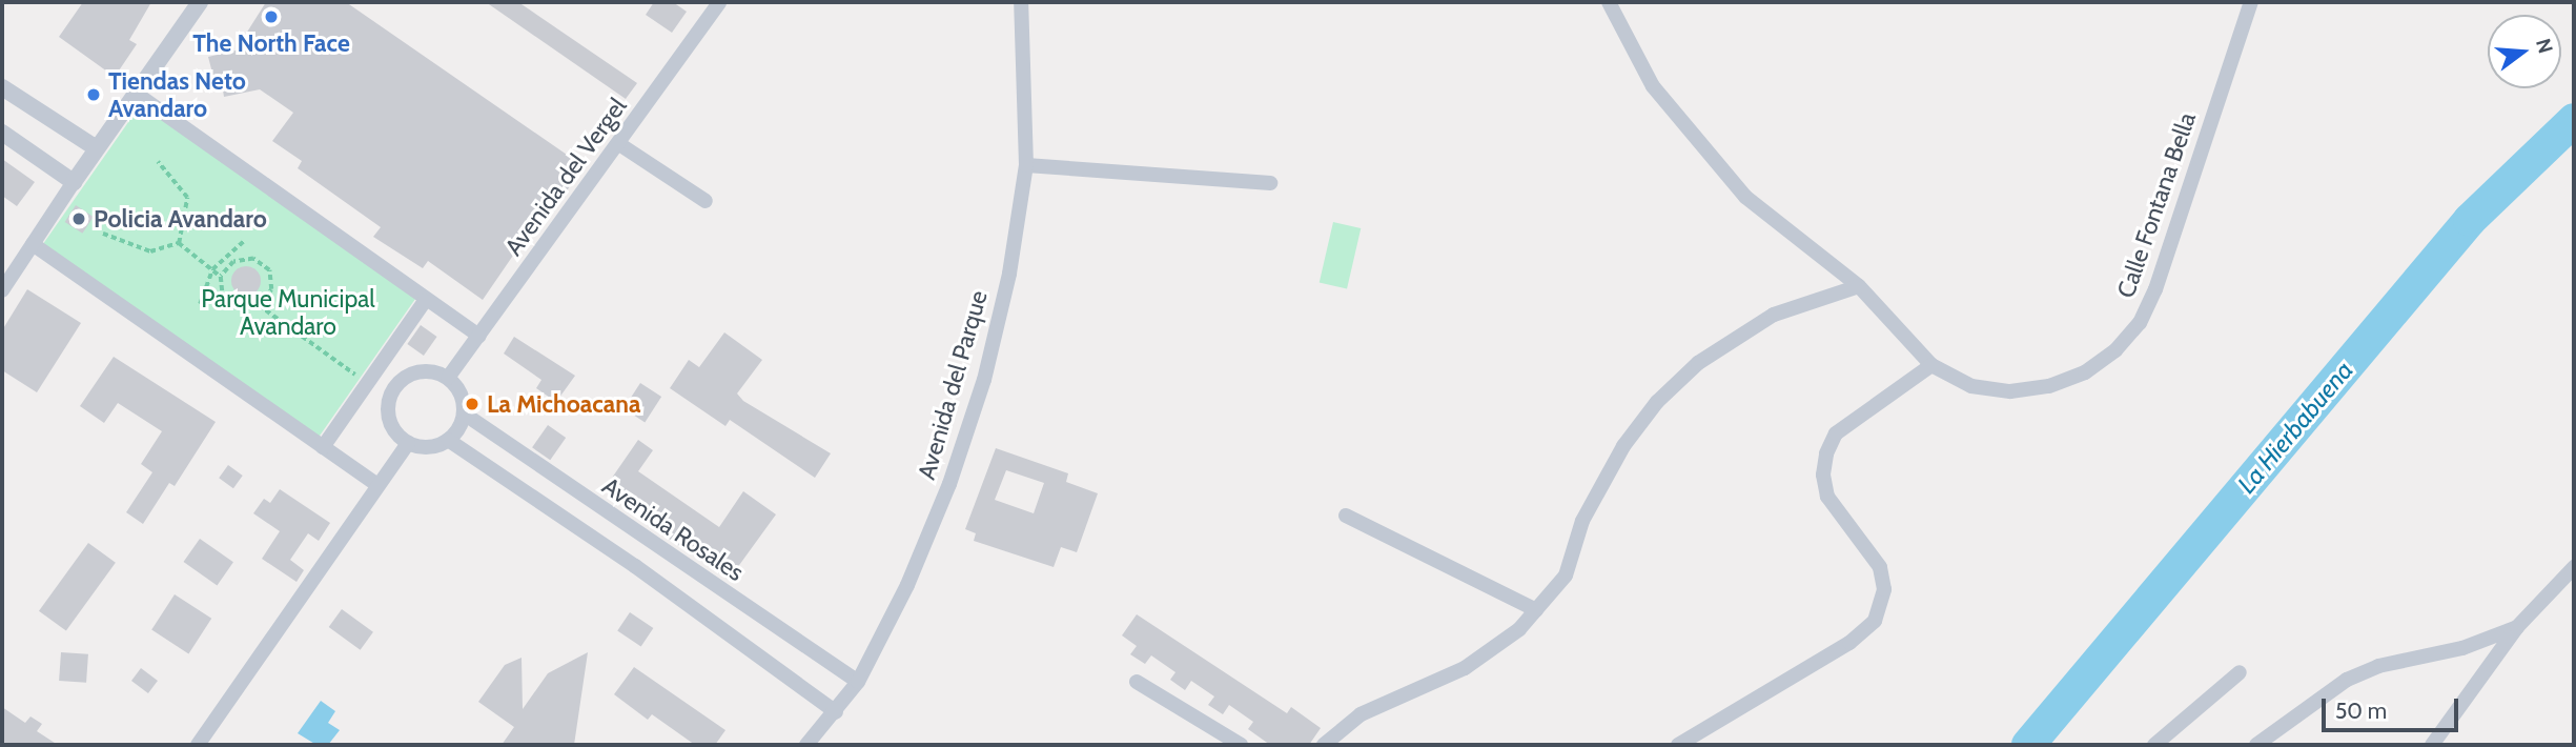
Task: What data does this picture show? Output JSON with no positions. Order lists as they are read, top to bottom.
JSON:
{
  "streets": {
    "street": [
      "Avenida del Vergel",
      "Calle Fontana Bella",
      "Avenida del Parque",
      "Avenida Rosales"
    ]
  },
  "crossings": [
    ["Avenida del Vergel", "Avenida Rosales"],
    ["Avenida del Parque", "Avenida Rosales"]
  ],
  "water": ["La Hierbabuena"],
  "parks": ["Parque Municipal Avandaro"],
  "places": [
    "The North Face",
    "Tiendas Neto Avandaro",
    "Policia Avandaro",
    "La Michoacana"
  ],
  "scale_bar": "50 m",
  "north": "right"
}
